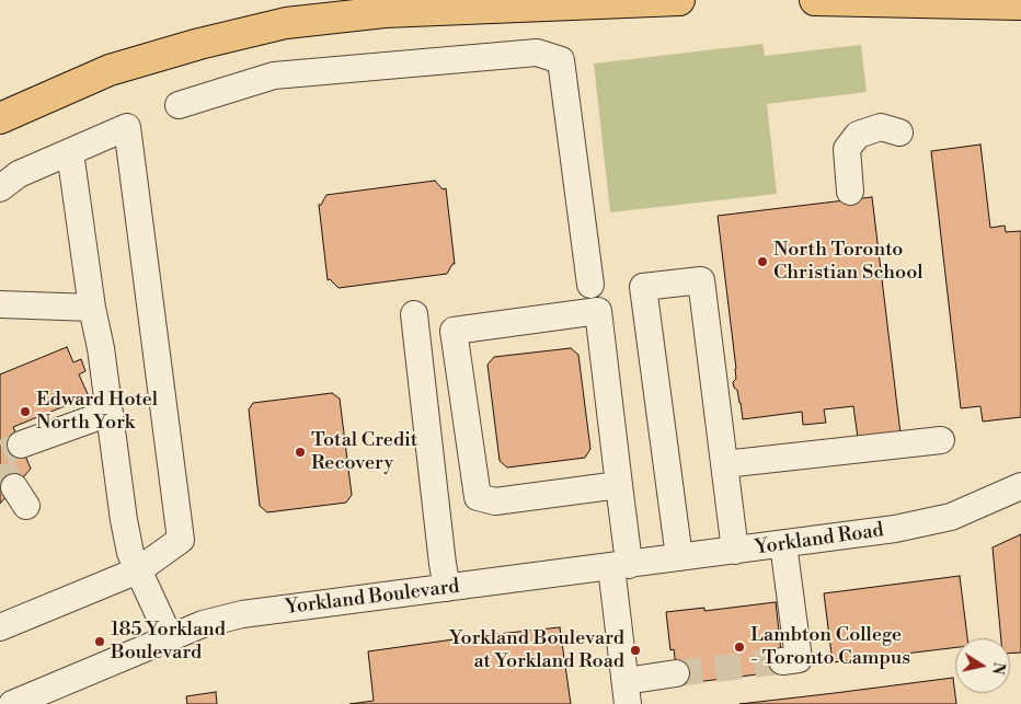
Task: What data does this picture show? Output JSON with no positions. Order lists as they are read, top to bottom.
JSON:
{
  "streets": {
    "street": ["Yorkland Road", "Yorkland Boulevard"]
  },
  "crossings": [
    ["Yorkland Road", "Yorkland Boulevard"]
  ],
  "places": [
    "North Toronto Christian School",
    "Edward Hotel North York",
    "Total Credit Recovery",
    "185 Yorkland Boulevard",
    "Lambton College - Toronto Campus",
    "Yorkland Boulevard at Yorkland Road"
  ],
  "north": "right"
}
